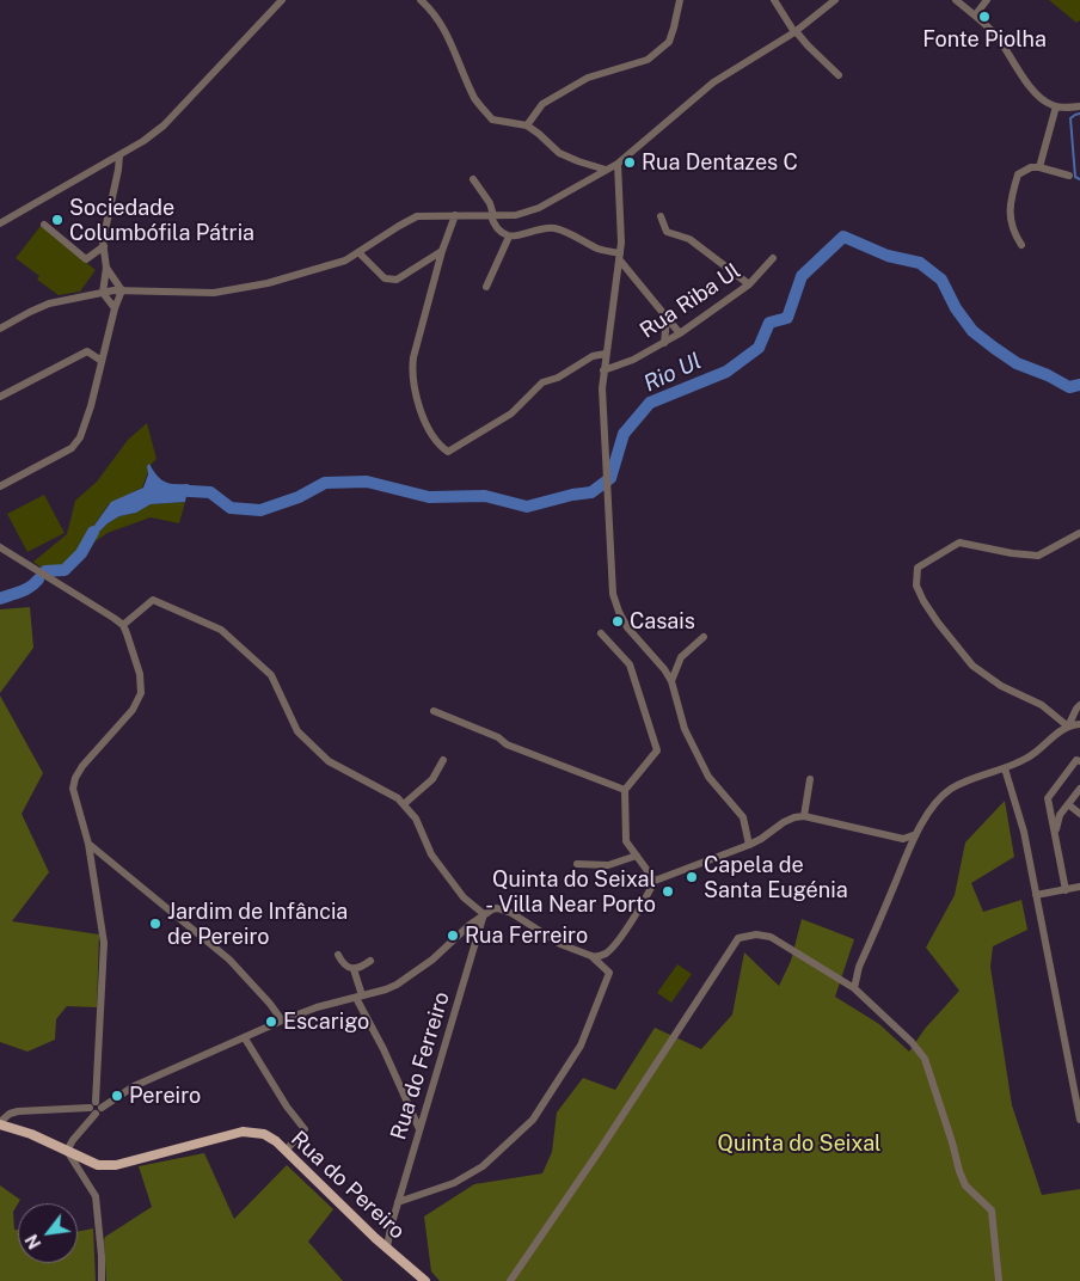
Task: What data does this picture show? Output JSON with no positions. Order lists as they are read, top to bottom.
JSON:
{
  "streets": {
    "main road": ["Rua do Pereiro"],
    "street": ["Rua Riba Ul", "Rua do Ferreiro"]
  },
  "crossings": [
    ["Rua do Ferreiro", "Rua do Pereiro"]
  ],
  "water": ["Rio Ul"],
  "parks": ["Quinta do Seixal"],
  "places": [
    "Fonte Piolha",
    "Rua Dentazes C",
    "Sociedade Columbófila Pátria",
    "Casais",
    "Capela de Santa Eugénia",
    "Quinta do Seixal - Villa Near Porto",
    "Jardim de Infância de Pereiro",
    "Rua Ferreiro",
    "Escarigo",
    "Pereiro"
  ],
  "north": "bottom left"
}
